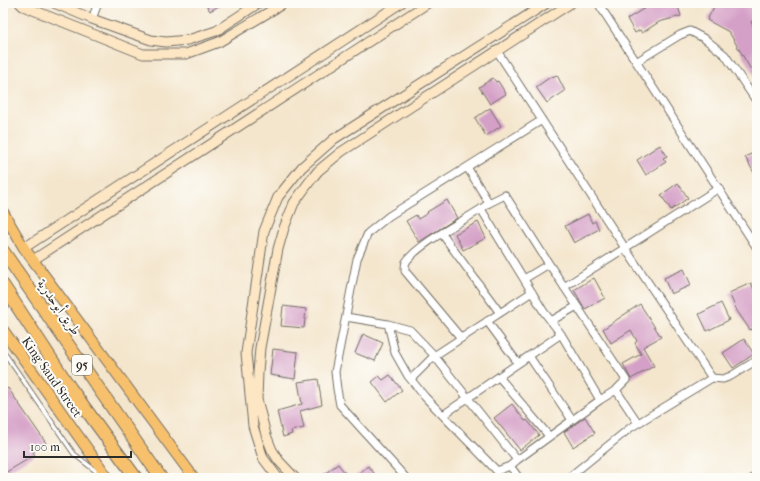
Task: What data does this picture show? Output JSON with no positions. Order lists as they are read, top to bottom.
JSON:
{
  "streets": {
    "highway": ["طريق أبوحدرية", "95"],
    "main road": ["King Saud Street"]
  },
  "scale_bar": "100 m"
}
